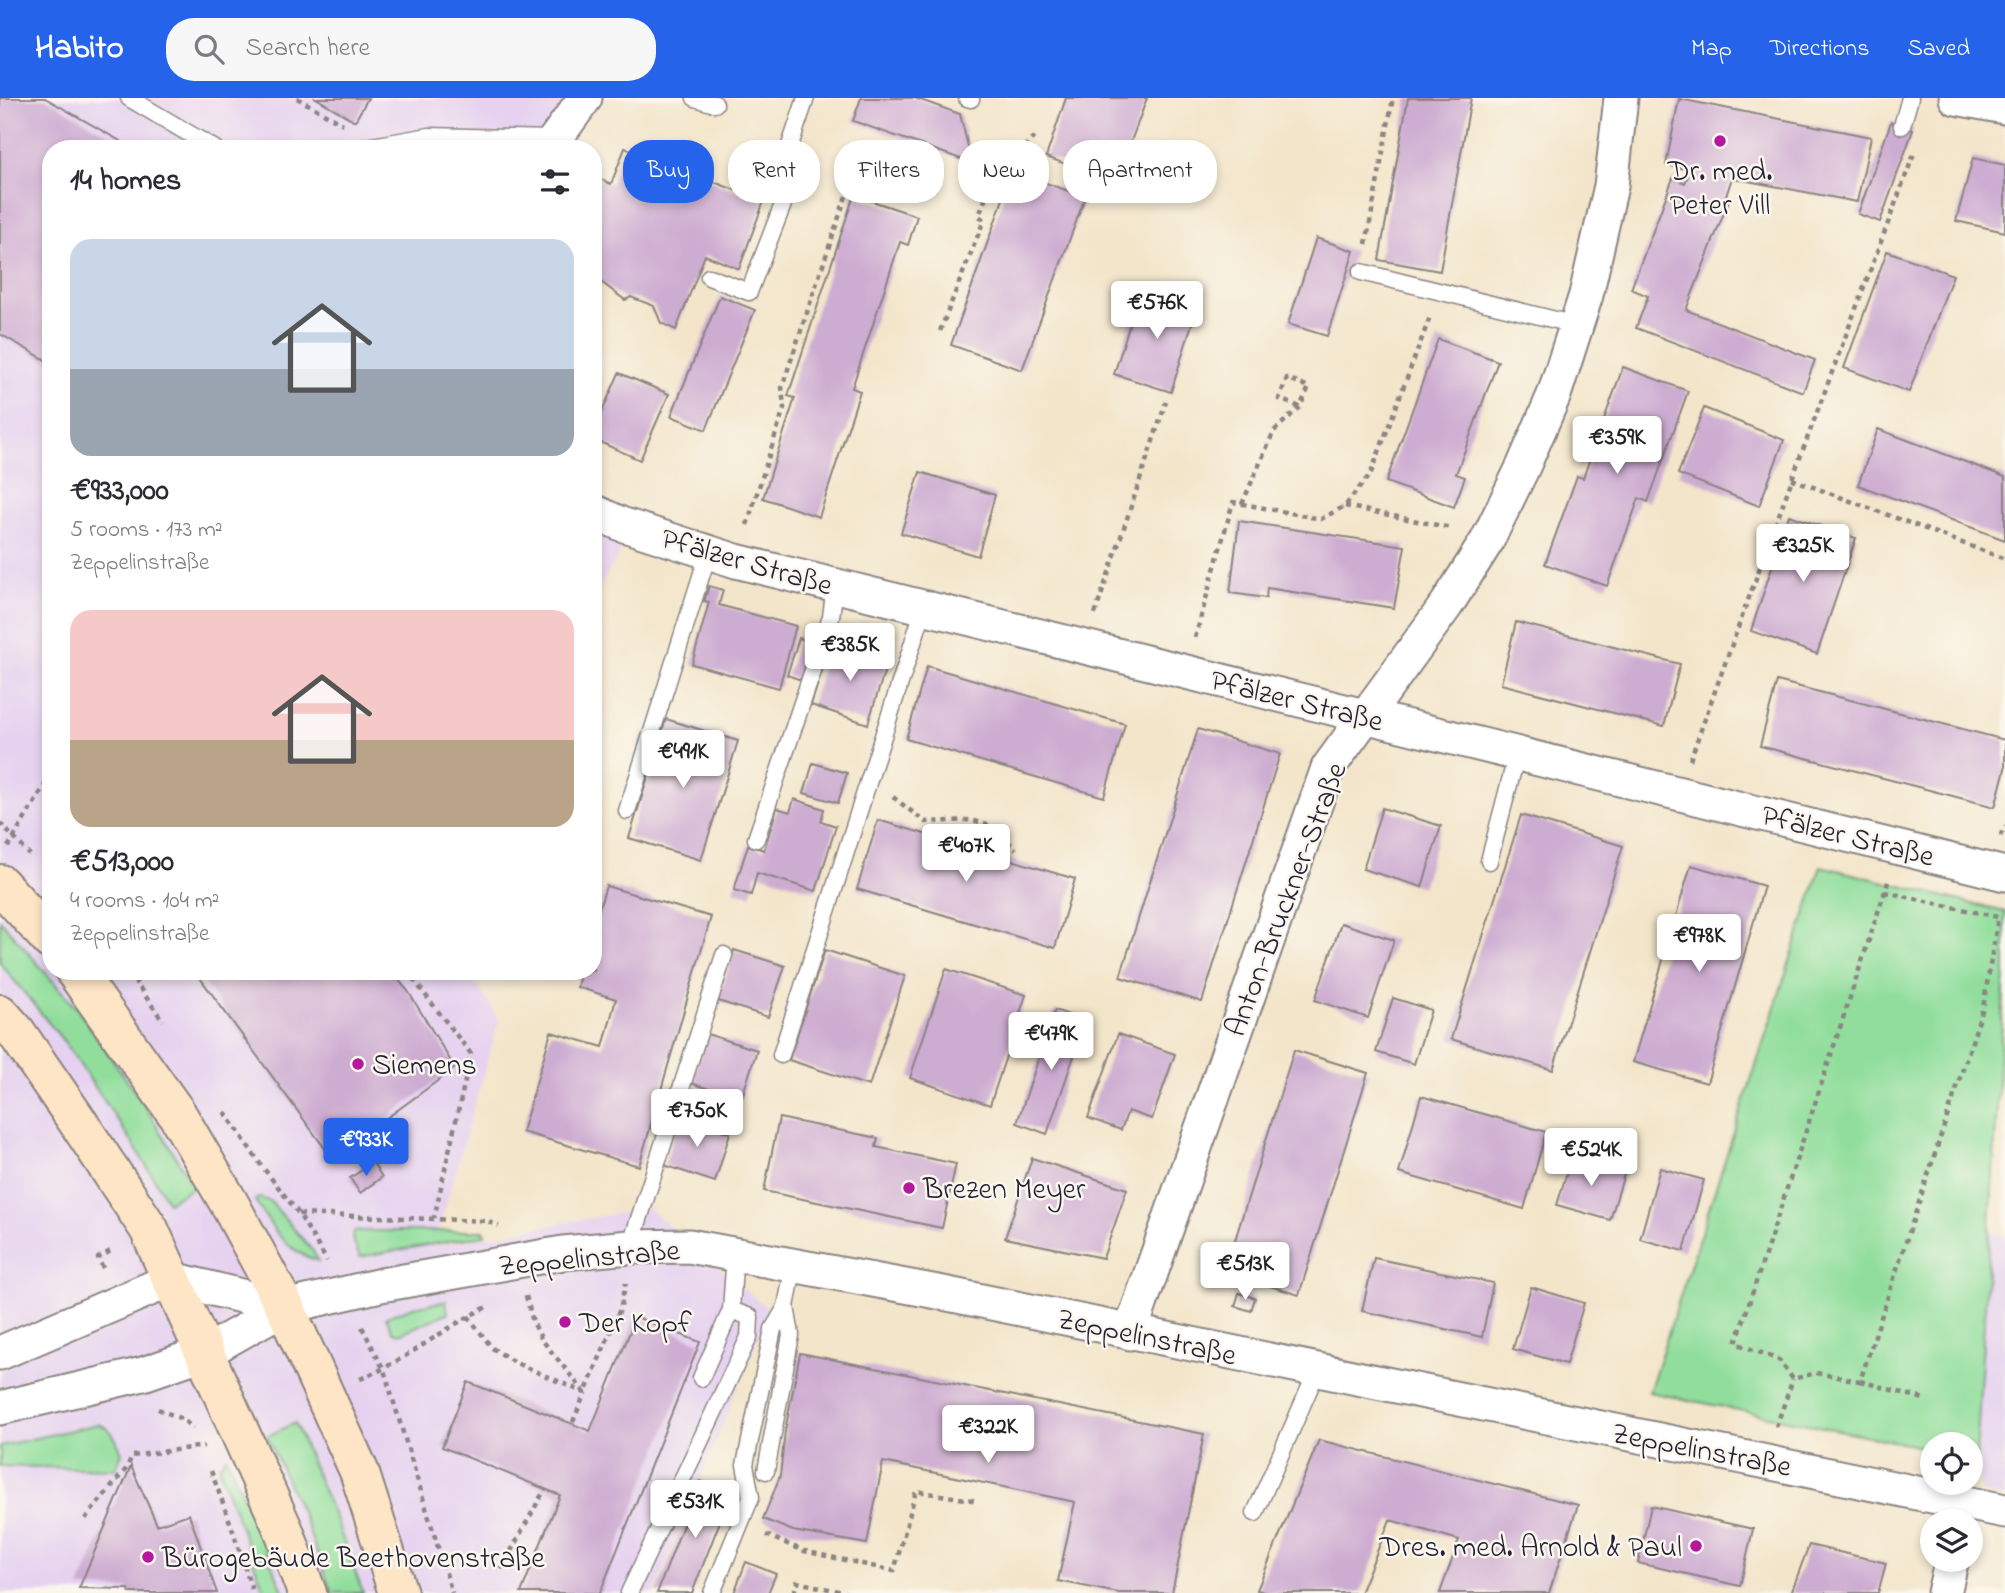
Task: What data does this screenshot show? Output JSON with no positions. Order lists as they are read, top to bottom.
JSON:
{
  "streets": {
    "street": ["Pfälzer Straße", "Anton-Bruckner-Straße", "Zeppelinstraße"]
  },
  "crossings": [
    ["Pfälzer Straße", "Anton-Bruckner-Straße"],
    ["Anton-Bruckner-Straße", "Zeppelinstraße"]
  ],
  "places": [
    "Dr. med. Peter Vill",
    "Siemens",
    "Brezen Meyer",
    "Der Kopf",
    "Dres. med. Arnold & Paul",
    "Bürogebäude Beethovenstraße"
  ],
  "page": {
    "header": "Habito",
    "search": "Search here",
    "nav": ["Map", "Directions", "Saved"],
    "chip": [
      "Buy",
      "Rent",
      "Filters",
      "New",
      "Apartment"
    ],
    "heading": "14 homes",
    "list": [
      {
        "name": "€933,000",
        "note": "5 rooms · 173 m² · Zeppelinstraße"
      },
      {
        "name": "€513,000",
        "note": "4 rooms · 104 m² · Zeppelinstraße"
      }
    ],
    "price": [
      "€576K",
      "€359K",
      "€325K",
      "€385K",
      "€491K",
      "€407K",
      "€978K",
      "€479K",
      "€750K",
      "€933K",
      "€524K",
      "€513K",
      "€322K",
      "€531K"
    ]
  }
}
